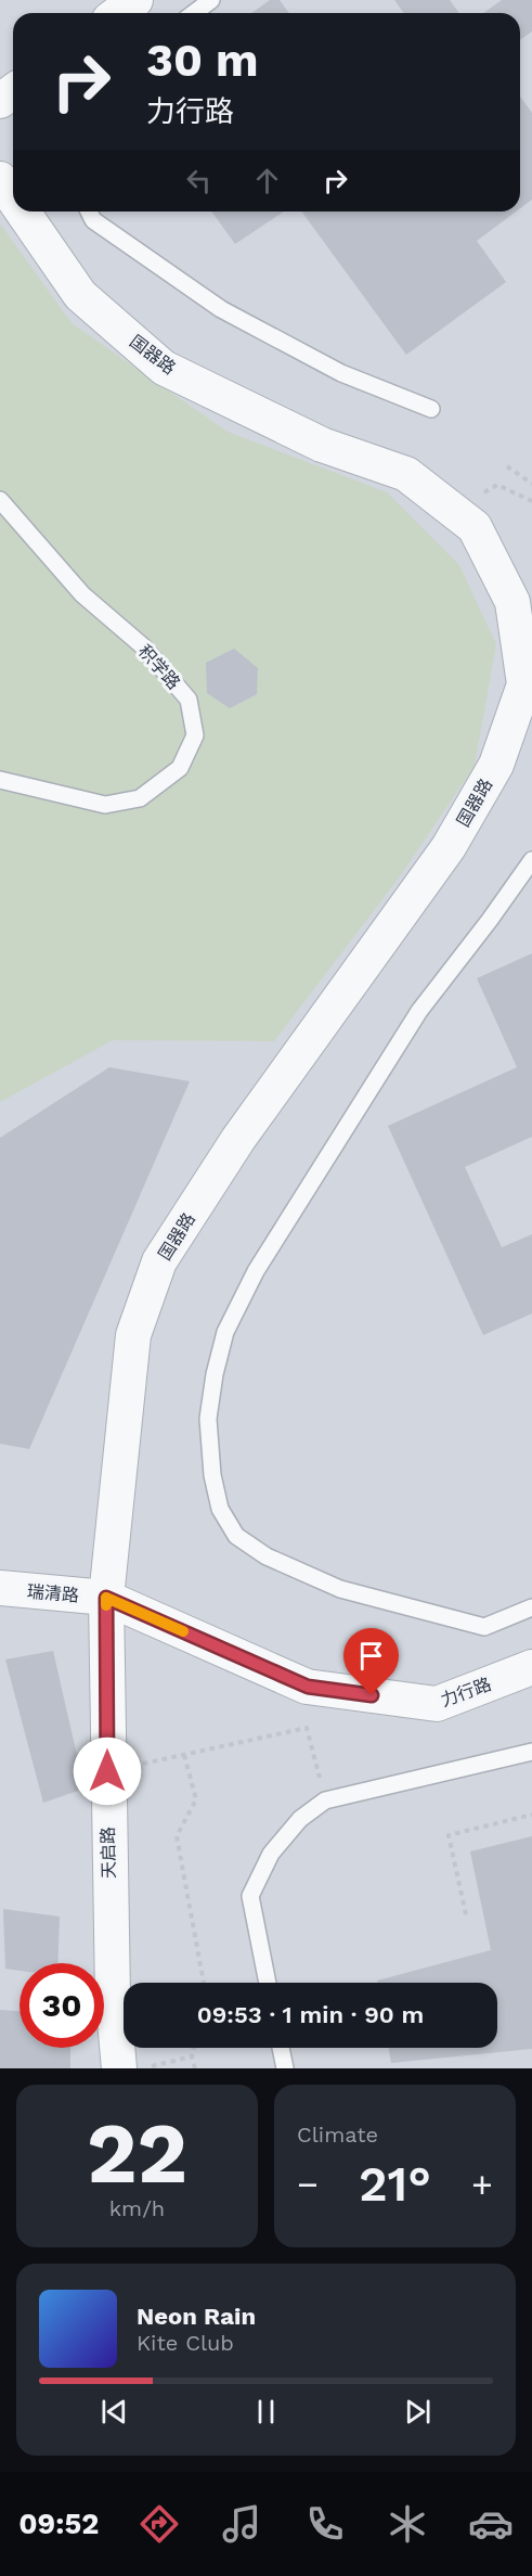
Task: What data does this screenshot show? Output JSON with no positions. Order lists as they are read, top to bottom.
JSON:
{
  "streets": {
    "street": [
      "国器路",
      "瑞清路",
      "力行路",
      "天启路"
    ],
    "lane": ["积学路"]
  },
  "crossings": [
    ["国器路", "瑞清路"],
    ["国器路", "力行路"],
    ["国器路", "天启路"],
    ["瑞清路", "力行路"],
    ["瑞清路", "天启路"],
    ["力行路", "天启路"]
  ],
  "page": {
    "turn": ["30 m", "力行路"],
    "limit": "30",
    "trip": "09:53 · 1 min · 90 m",
    "tile": [
      ["22", "km/h"],
      "Climate"
    ],
    "heat": ["−", "21°", "+"],
    "song": ["Neon Rain", "Kite Club"],
    "tabs": "09:52"
  }
}
